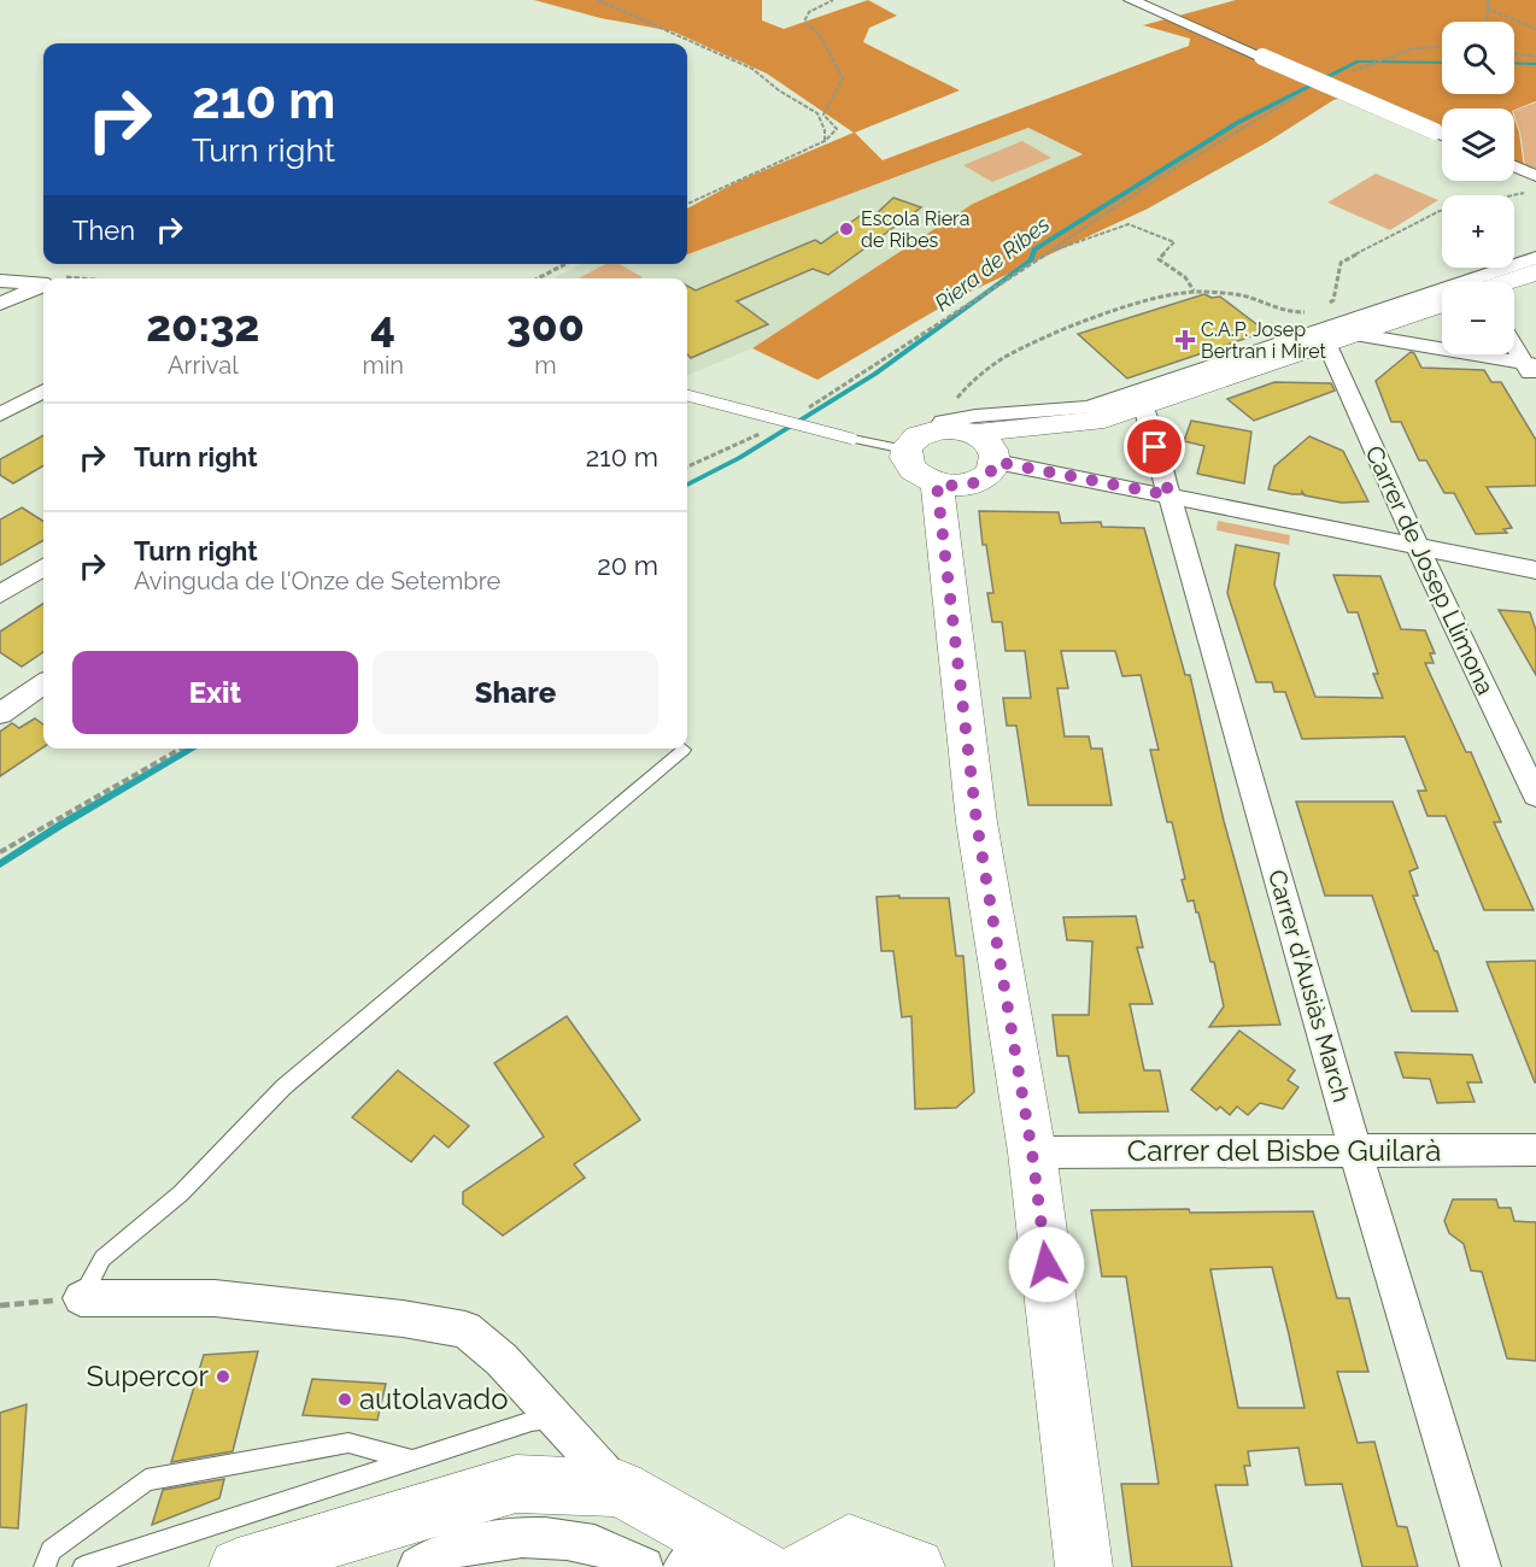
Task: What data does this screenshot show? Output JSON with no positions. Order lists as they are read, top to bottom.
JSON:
{
  "streets": {
    "street": ["Carrer de Josep Llimona", "Carrer d'Ausiàs March", "Carrer del Bisbe Guilarà"]
  },
  "crossings": [
    ["Carrer d'Ausiàs March", "Carrer del Bisbe Guilarà"]
  ],
  "water": ["Riera de Ribes"],
  "places": {
    "other": ["Escola Riera de Ribes", "Supercor", "autolavado"],
    "health": ["C.A.P. Josep Bertran i Miret"]
  },
  "page": {
    "map_buttons": ["+", "−"],
    "turn": ["210 m", "Turn right"],
    "then": "Then",
    "eta": [
      "20:32",
      "Arrival",
      "4",
      "min",
      "300",
      "m"
    ],
    "list": [
      {
        "name": "Turn right",
        "value": "210 m"
      },
      {
        "name": "Turn right",
        "note": "Avinguda de l'Onze de Setembre",
        "value": "20 m"
      }
    ],
    "buttons": ["Exit", "Share"]
  }
}
